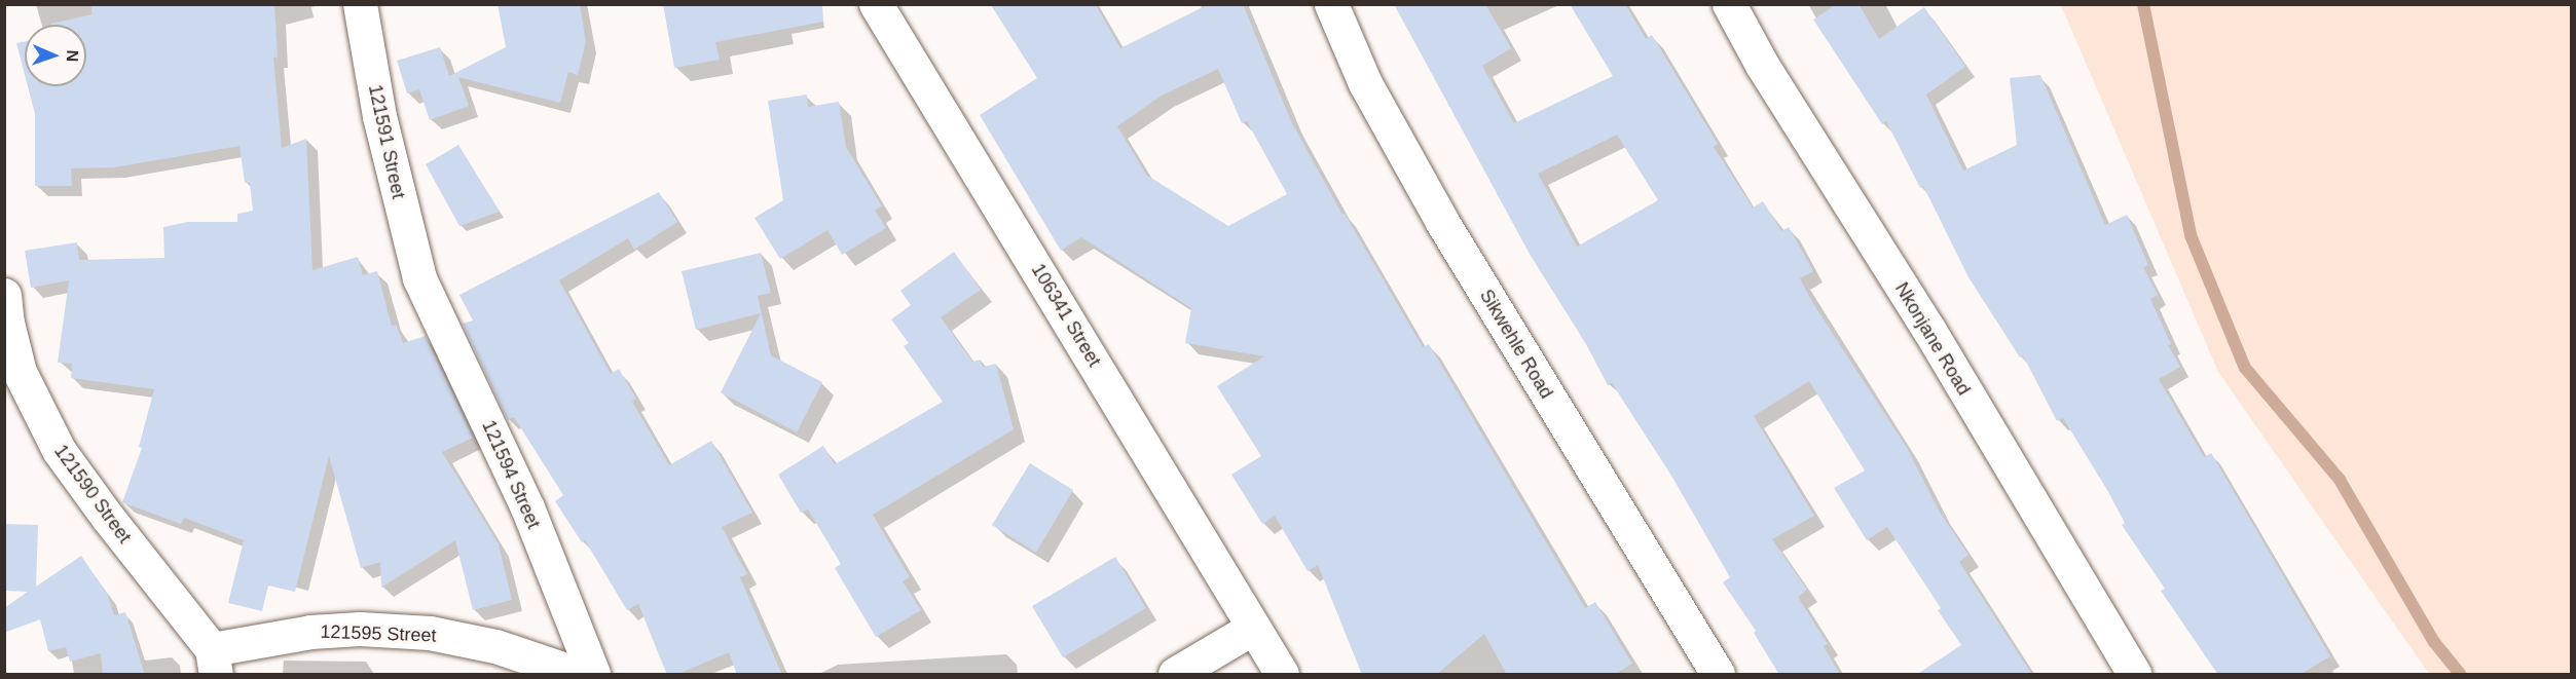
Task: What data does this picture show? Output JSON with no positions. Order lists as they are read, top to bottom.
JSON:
{
  "streets": {
    "street": [
      "121591 Street",
      "106341 Street",
      "Nkonjane Road",
      "Sikwehle Road",
      "121594 Street",
      "121590 Street",
      "121595 Street"
    ]
  },
  "crossings": [
    ["121591 Street", "121594 Street"],
    ["121590 Street", "121595 Street"]
  ],
  "north": "right"
}
